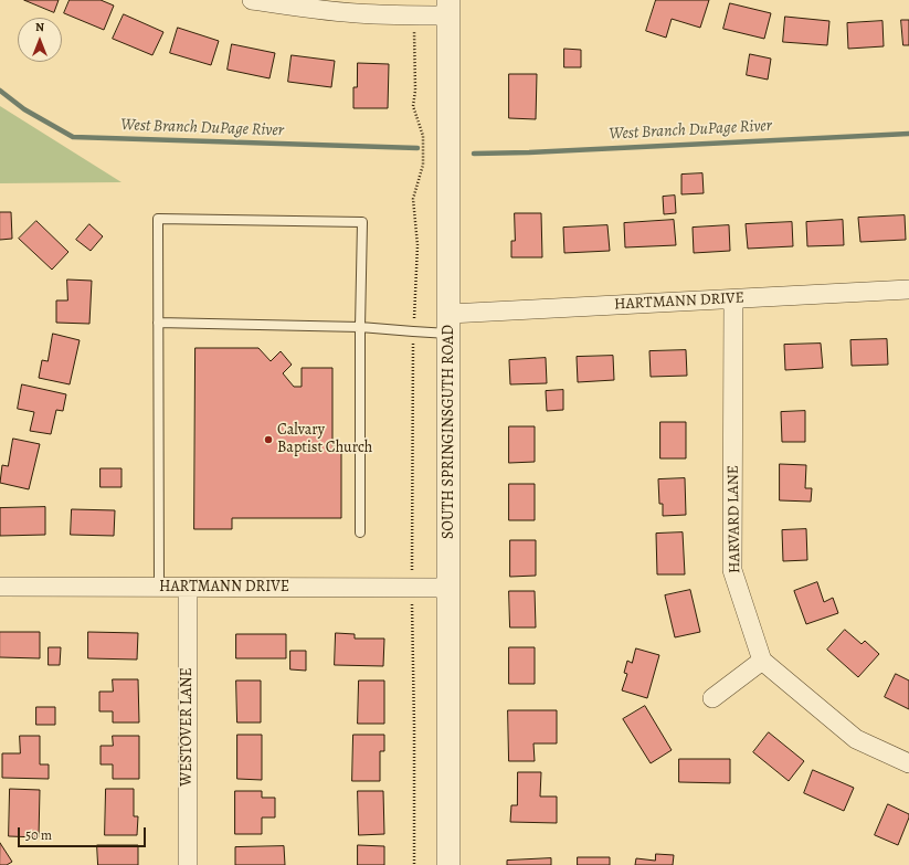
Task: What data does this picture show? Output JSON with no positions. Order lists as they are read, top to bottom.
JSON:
{
  "streets": {
    "street": [
      "HARTMANN DRIVE",
      "SOUTH SPRINGINSGUTH ROAD",
      "HARVARD LANE",
      "WESTOVER LANE"
    ]
  },
  "crossings": [
    ["HARTMANN DRIVE", "SOUTH SPRINGINSGUTH ROAD"],
    ["HARTMANN DRIVE", "HARVARD LANE"],
    ["HARTMANN DRIVE", "WESTOVER LANE"]
  ],
  "water": ["West Branch DuPage River"],
  "places": ["Calvary Baptist Church"],
  "scale_bar": "50 m",
  "north": "top"
}
